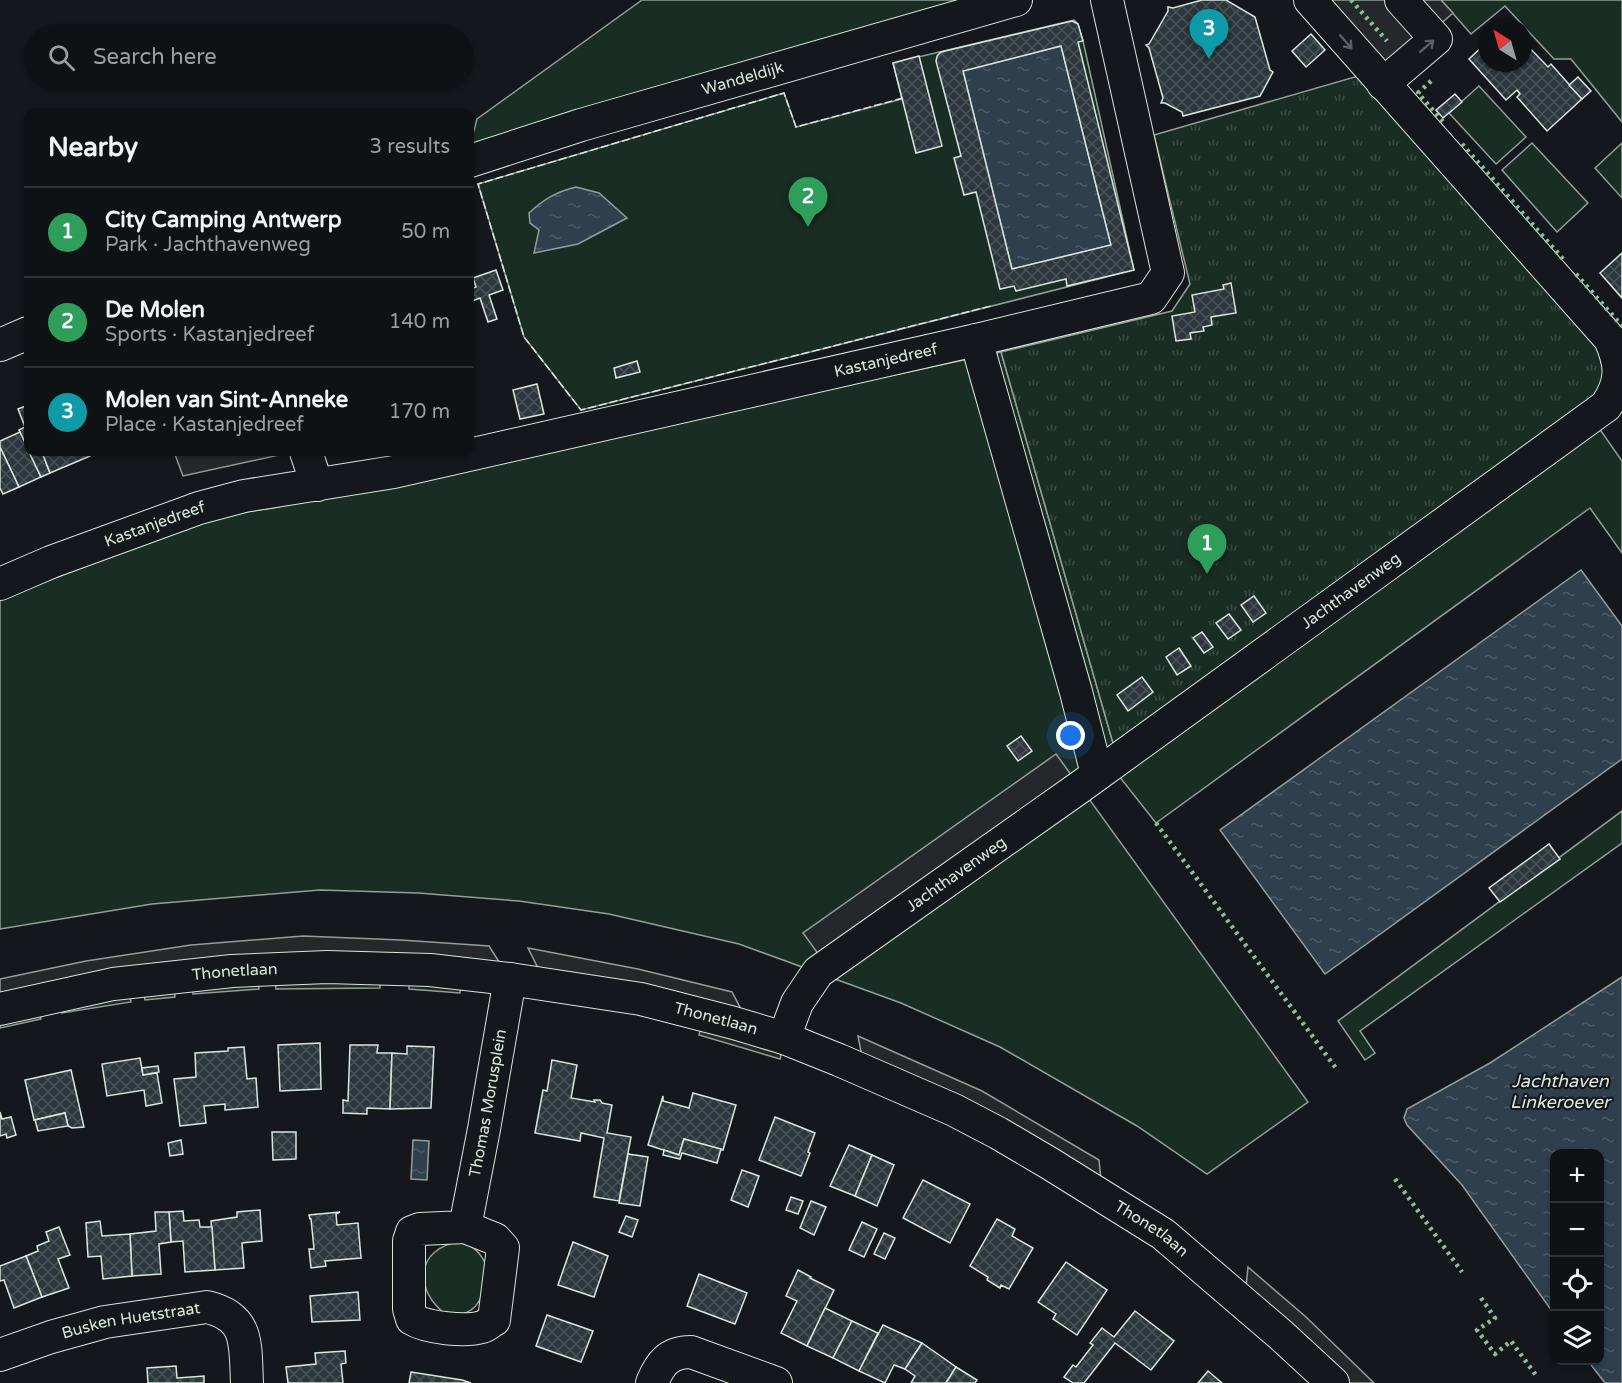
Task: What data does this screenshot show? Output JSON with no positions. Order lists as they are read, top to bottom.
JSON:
{
  "streets": {
    "street": [
      "Wandeldijk",
      "Kastanjedreef",
      "Jachthavenweg",
      "Thonetlaan",
      "Thomas Morusplein",
      "Busken Huetstraat"
    ]
  },
  "crossings": [
    ["Jachthavenweg", "Thonetlaan"],
    ["Thonetlaan", "Thomas Morusplein"]
  ],
  "water": ["Jachthaven Linkeroever"],
  "north": "top left",
  "page": {
    "pins": ["3", "2", "1"],
    "search": "Search here",
    "heading": ["Nearby", "3 results"],
    "list": [
      {
        "mark": "1",
        "name": "City Camping Antwerp",
        "note": "Park · Jachthavenweg",
        "value": "50 m"
      },
      {
        "mark": "2",
        "name": "De Molen",
        "note": "Sports · Kastanjedreef",
        "value": "140 m"
      },
      {
        "mark": "3",
        "name": "Molen van Sint-Anneke",
        "note": "Place · Kastanjedreef",
        "value": "170 m"
      }
    ],
    "map_buttons": ["+", "−"]
  }
}
